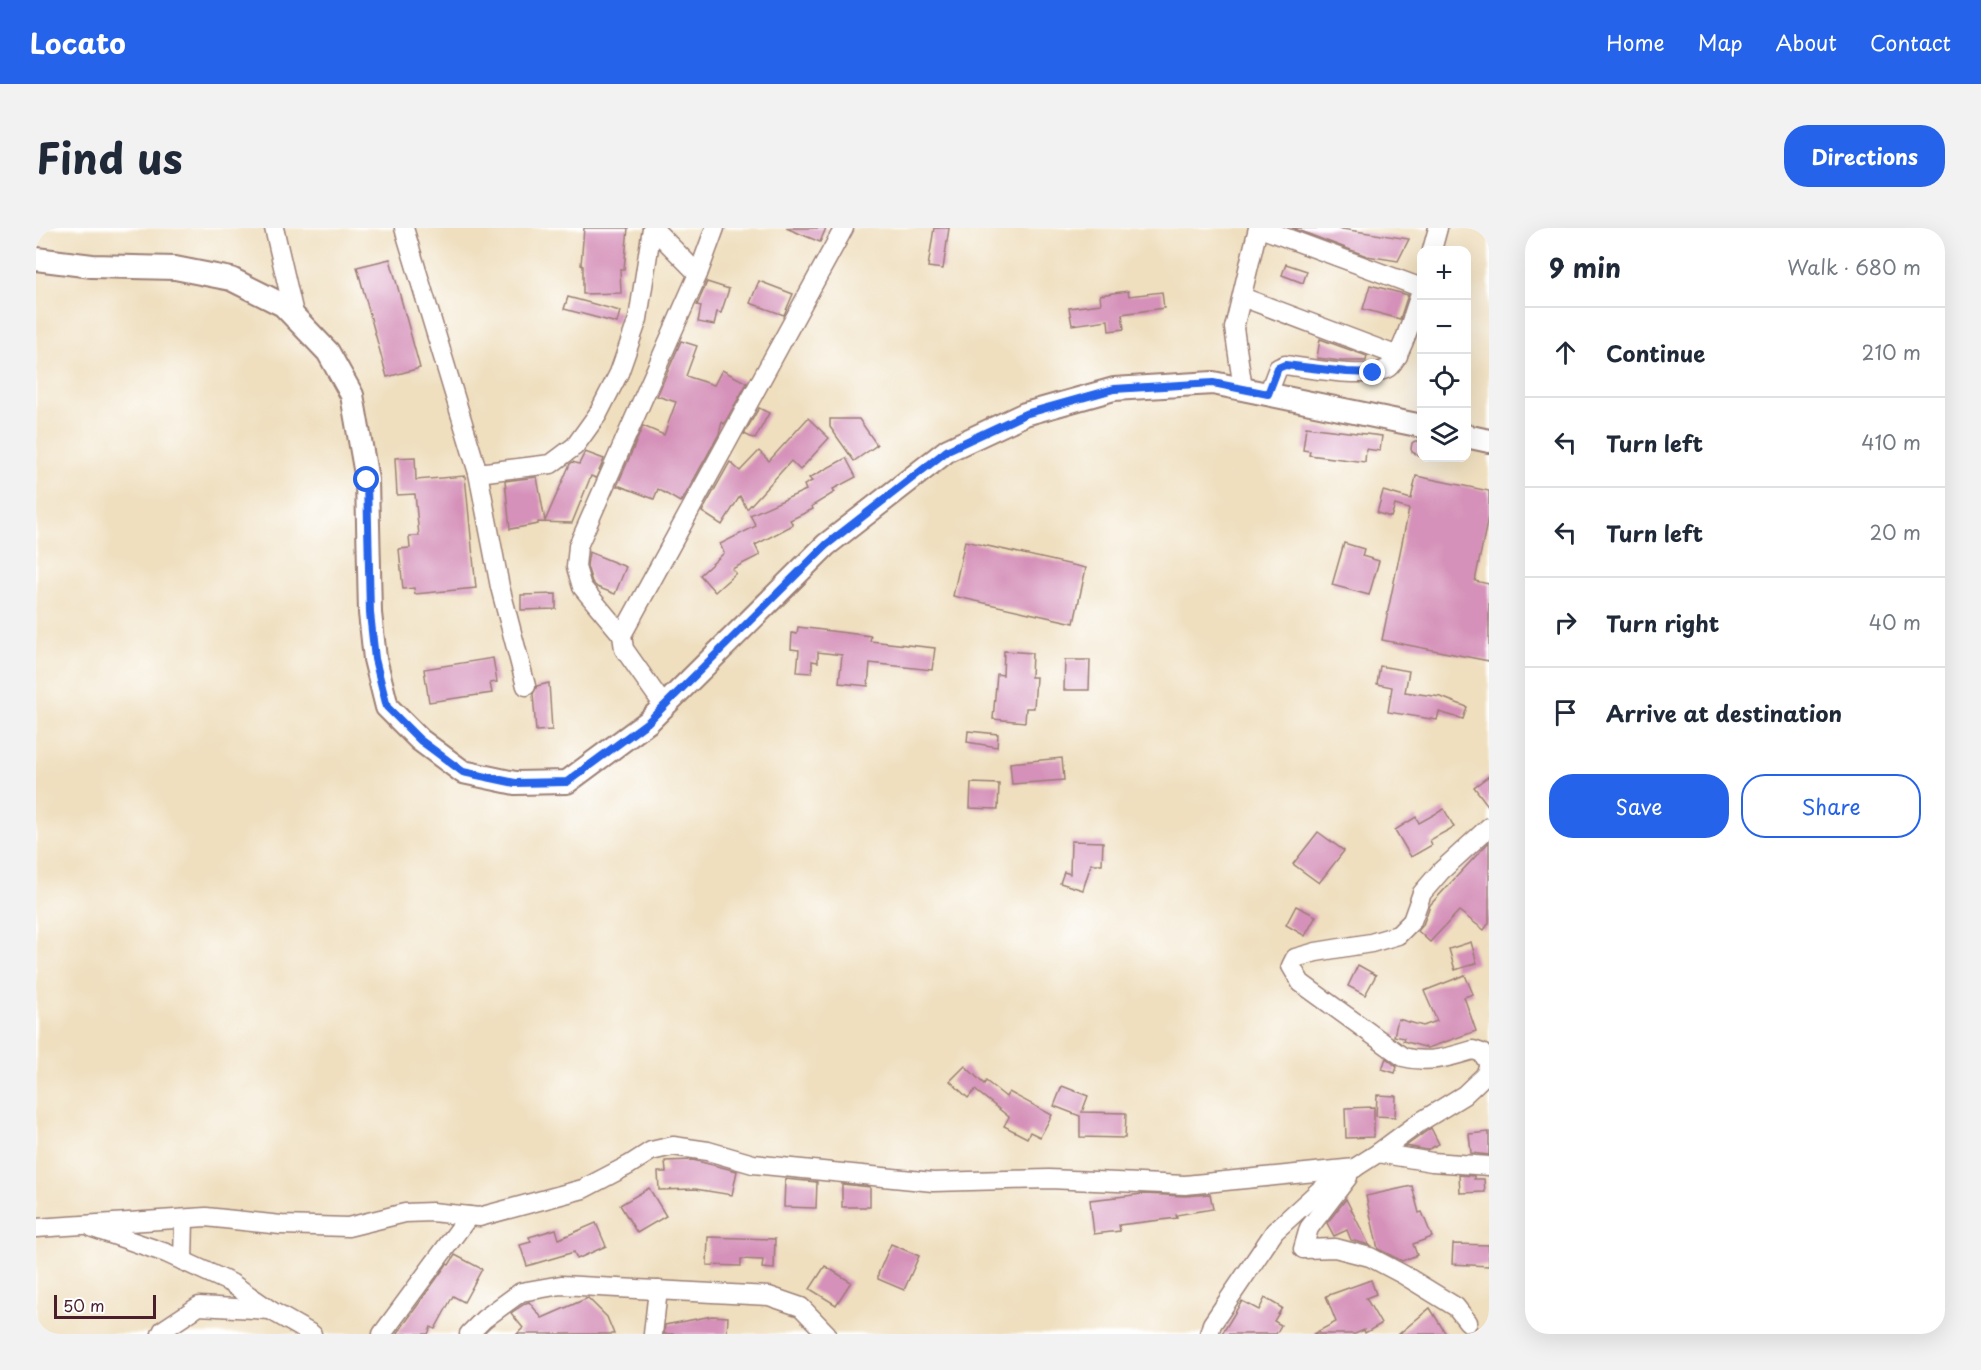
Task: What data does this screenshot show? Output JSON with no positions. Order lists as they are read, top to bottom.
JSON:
{
  "scale_bar": "50 m",
  "page": {
    "header": "Locato",
    "nav": [
      "Home",
      "Map",
      "About",
      "Contact"
    ],
    "title": "Find us",
    "buttons": [
      "Directions",
      ["Save", "Share"]
    ],
    "heading": ["9 min", "Walk · 680 m"],
    "map_buttons": ["+", "−"],
    "list": [
      ["Continue", "210 m"],
      ["Turn left", "410 m"],
      ["Turn left", "20 m"],
      ["Turn right", "40 m"],
      "Arrive at destination"
    ],
    "scale": "50 m"
  }
}
